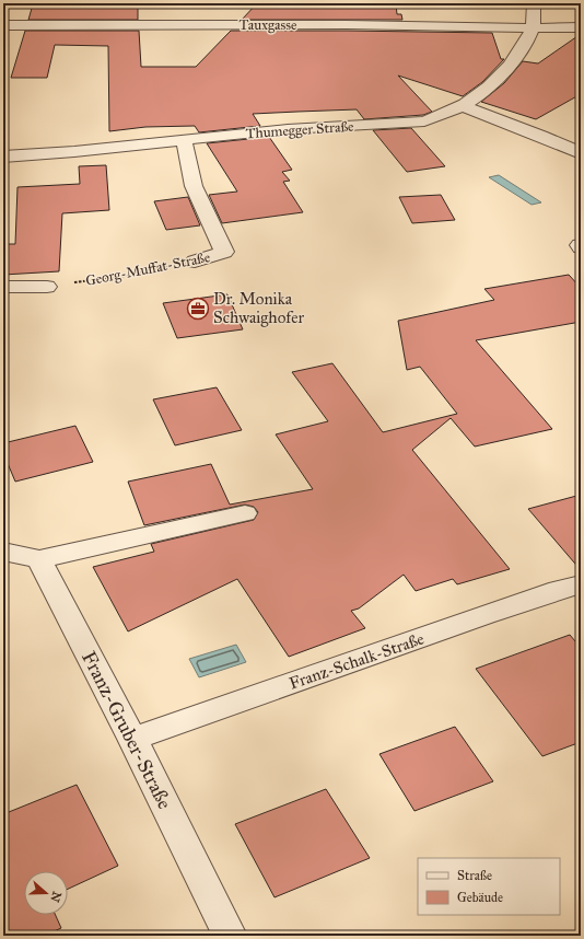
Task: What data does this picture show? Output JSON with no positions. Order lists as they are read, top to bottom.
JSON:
{
  "streets": {
    "street": [
      "Tauxgasse",
      "Thumegger Straße",
      "Georg-Muffat-Straße",
      "Franz-Schalk-Straße",
      "Franz-Gruber-Straße"
    ]
  },
  "crossings": [
    ["Tauxgasse", "Thumegger Straße"],
    ["Thumegger Straße", "Georg-Muffat-Straße"],
    ["Franz-Schalk-Straße", "Franz-Gruber-Straße"]
  ],
  "places": {
    "office": ["Dr. Monika Schwaighofer"]
  },
  "legend": ["Straße", "Gebäude"],
  "north": "right"
}
